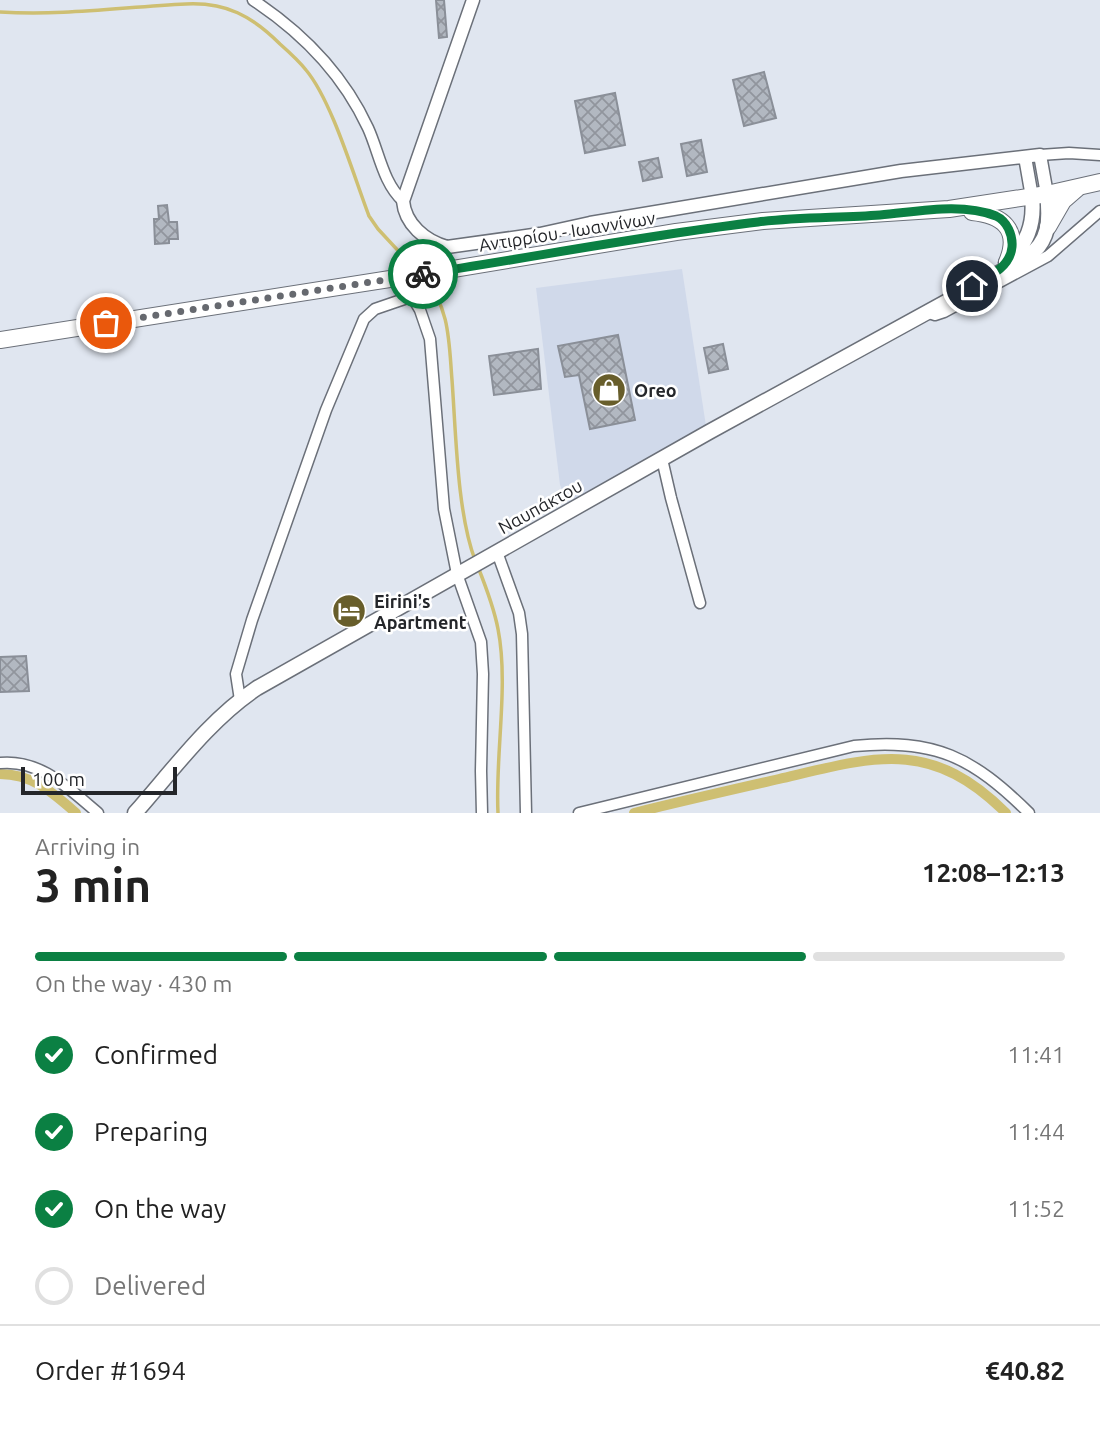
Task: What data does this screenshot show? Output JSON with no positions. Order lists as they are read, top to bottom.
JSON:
{
  "streets": {
    "main road": ["Αντιρρίου - Ιωαννίνων", "Ναυπάκτου"]
  },
  "crossings": [
    ["Αντιρρίου - Ιωαννίνων", "Ναυπάκτου"]
  ],
  "places": {
    "shop": ["Oreo"],
    "hotel": ["Eirini's Apartment"]
  },
  "scale_bar": "100 m",
  "page": {
    "scale": "100 m",
    "heading": ["3 min", "Arriving in", "12:08–12:13"],
    "panel": ["Order #1694", "€40.82"],
    "bar": "On the way · 430 m",
    "list": [
      ["Confirmed", "11:41"],
      ["Preparing", "11:44"],
      ["On the way", "11:52"],
      "Delivered"
    ]
  }
}
